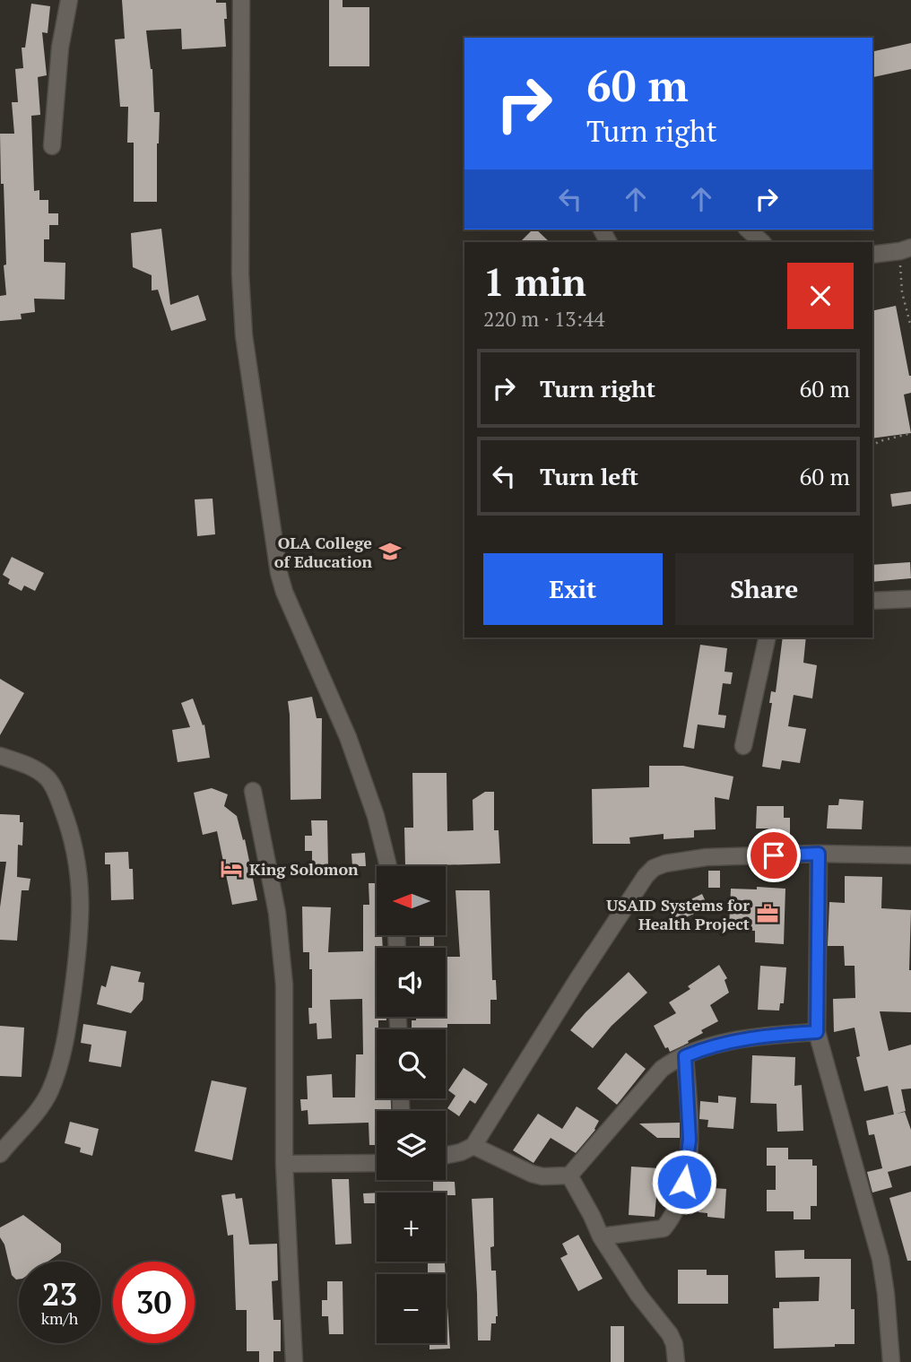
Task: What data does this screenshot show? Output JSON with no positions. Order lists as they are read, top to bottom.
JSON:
{
  "places": {
    "school or university": ["OLA College of Education"],
    "hotel": ["King Solomon"],
    "office": ["USAID Systems for Health Project"]
  },
  "north": "left",
  "page": {
    "turn": ["60 m", "Turn right"],
    "heading": ["1 min", "220 m · 13:44"],
    "list": [
      {
        "name": "Turn right",
        "value": "60 m"
      },
      {
        "name": "Turn left",
        "value": "60 m"
      }
    ],
    "buttons": ["Exit", "Share"],
    "map_buttons": ["+", "−"],
    "speed": "23 km/h",
    "limit": "30"
  }
}
